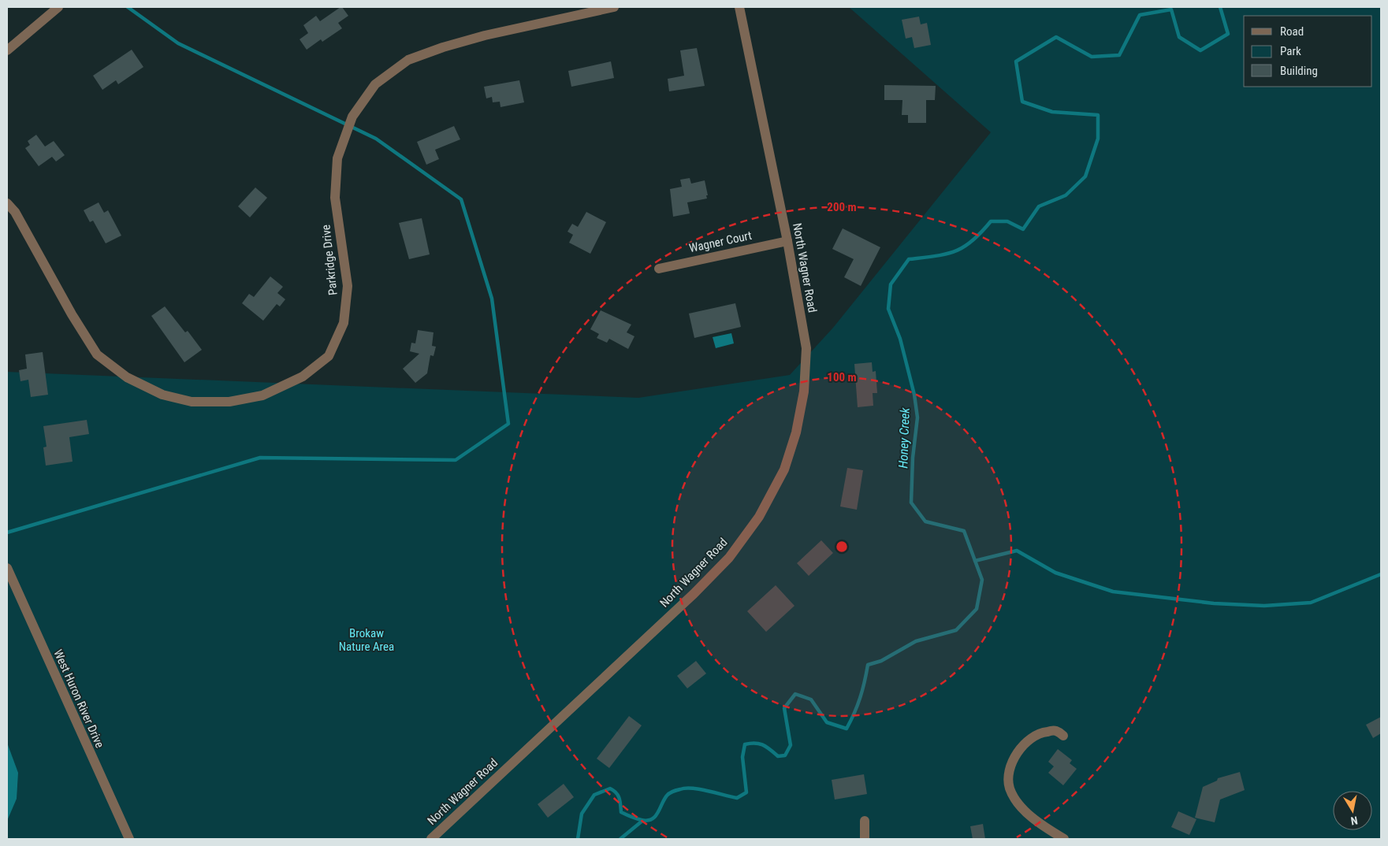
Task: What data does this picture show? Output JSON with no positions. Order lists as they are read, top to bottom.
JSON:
{
  "streets": {
    "street": [
      "Wagner Court",
      "Parkridge Drive",
      "North Wagner Road",
      "West Huron River Drive"
    ]
  },
  "crossings": [
    ["Wagner Court", "North Wagner Road"]
  ],
  "water": ["Honey Creek"],
  "parks": ["Brokaw Nature Area"],
  "legend": ["Road", "Park", "Building"],
  "north": "bottom",
  "rings": ["200 m", "100 m"]
}
